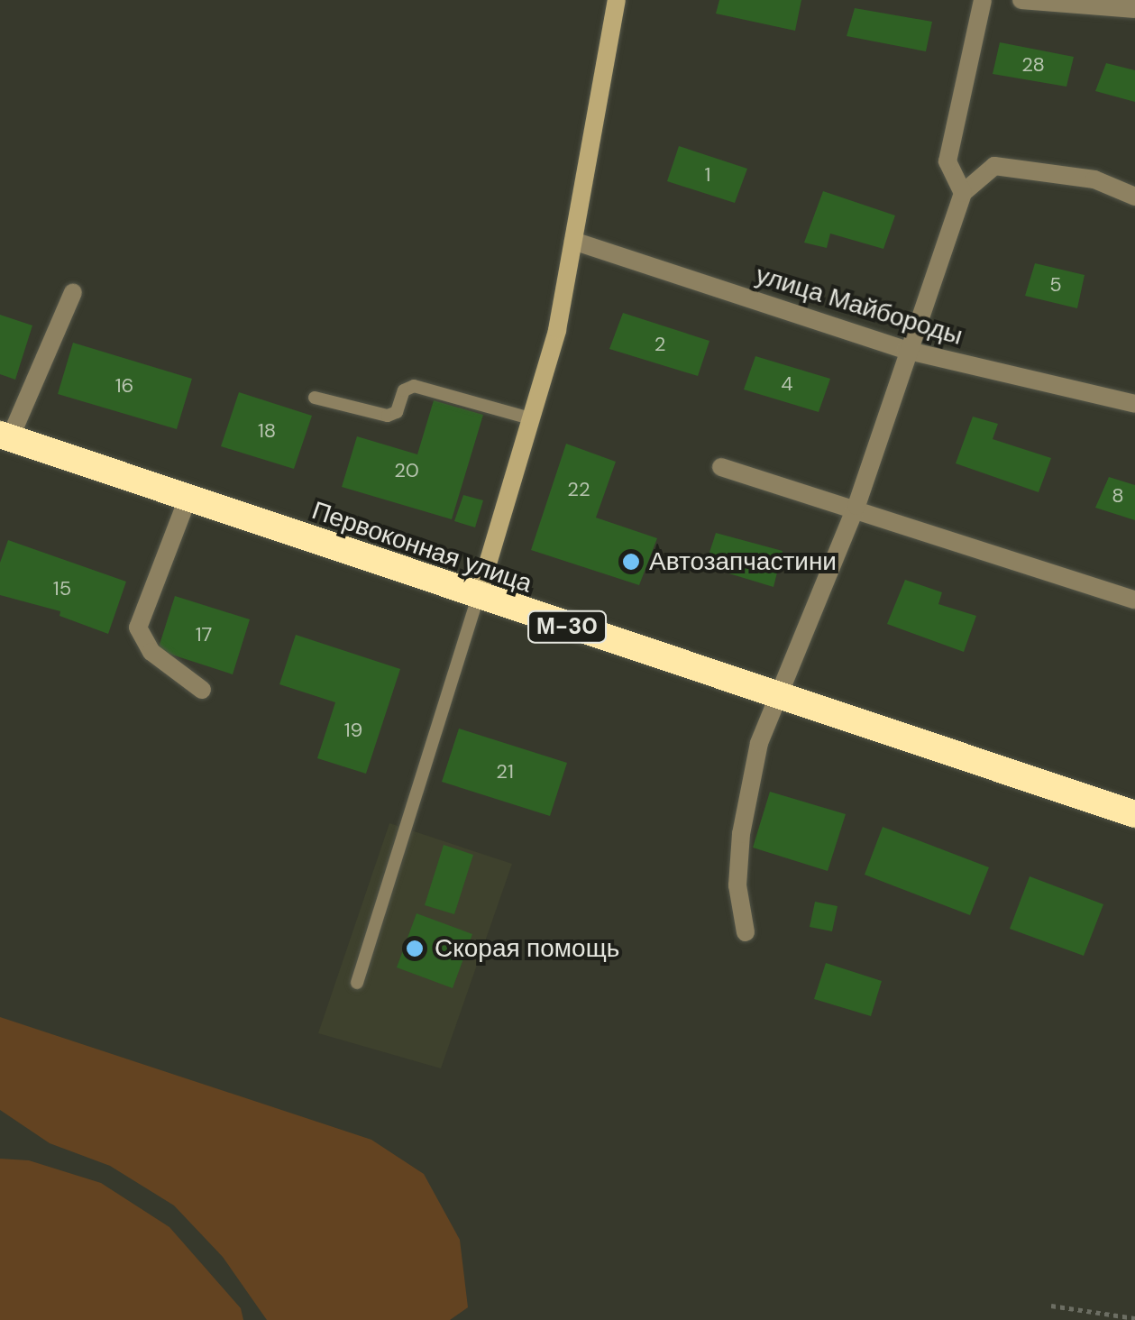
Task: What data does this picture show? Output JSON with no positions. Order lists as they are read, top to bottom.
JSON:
{
  "streets": {
    "highway": ["Первоконная улица", "М-30"],
    "street": ["улица Майбороды"]
  },
  "places": ["Автозапчастини", "Скорая помощь"],
  "house_numbers": [
    "28",
    "1",
    "5",
    "2",
    "4",
    "16",
    "18",
    "20",
    "22",
    "8",
    "15",
    "17",
    "19",
    "21"
  ]
}
